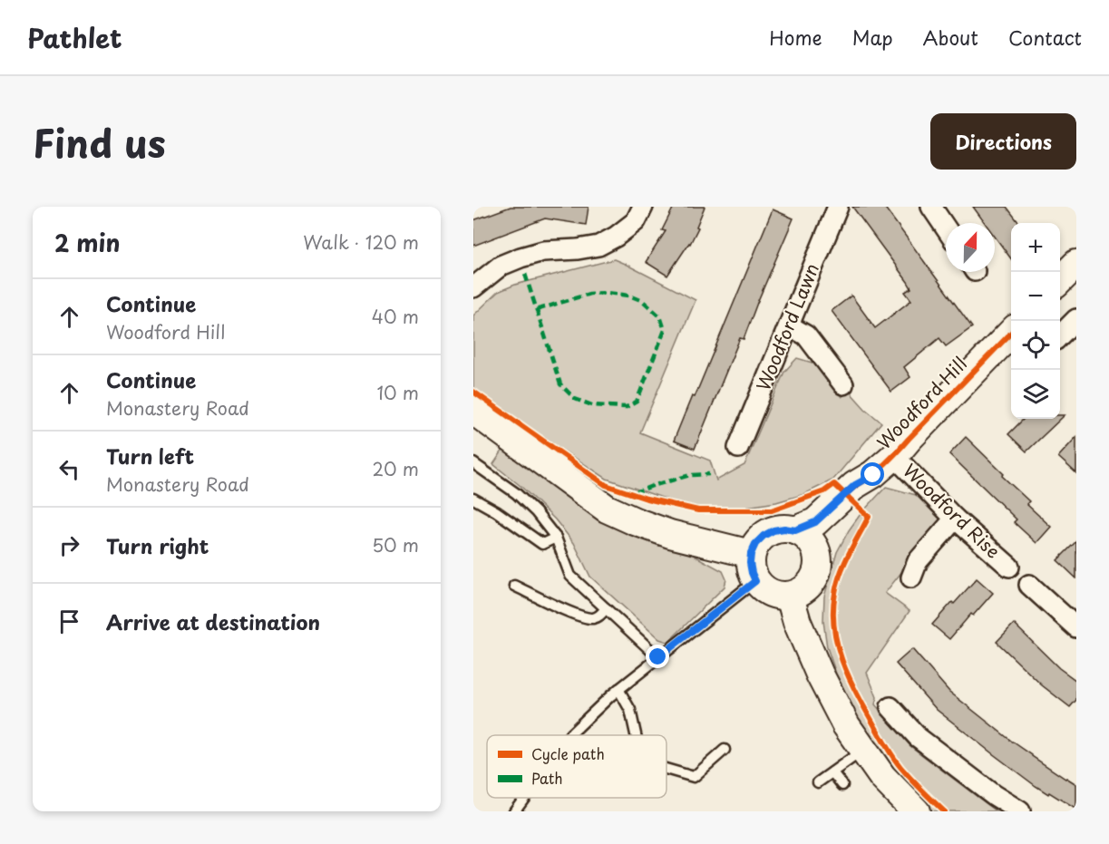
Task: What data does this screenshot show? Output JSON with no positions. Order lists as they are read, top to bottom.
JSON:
{
  "streets": {
    "street": ["Woodford Lawn", "Woodford Hill", "Woodford Rise"]
  },
  "crossings": [
    ["Woodford Hill", "Woodford Rise"]
  ],
  "legend": ["Cycle path", "Path"],
  "north": "top",
  "page": {
    "header": "Pathlet",
    "nav": [
      "Home",
      "Map",
      "About",
      "Contact"
    ],
    "title": "Find us",
    "buttons": "Directions",
    "heading": ["2 min", "Walk · 120 m"],
    "map_buttons": ["+", "−"],
    "list": [
      ["Continue", "Woodford Hill", "40 m"],
      ["Continue", "Monastery Road", "10 m"],
      ["Turn left", "Monastery Road", "20 m"],
      ["Turn right", "50 m"],
      "Arrive at destination"
    ]
  }
}
